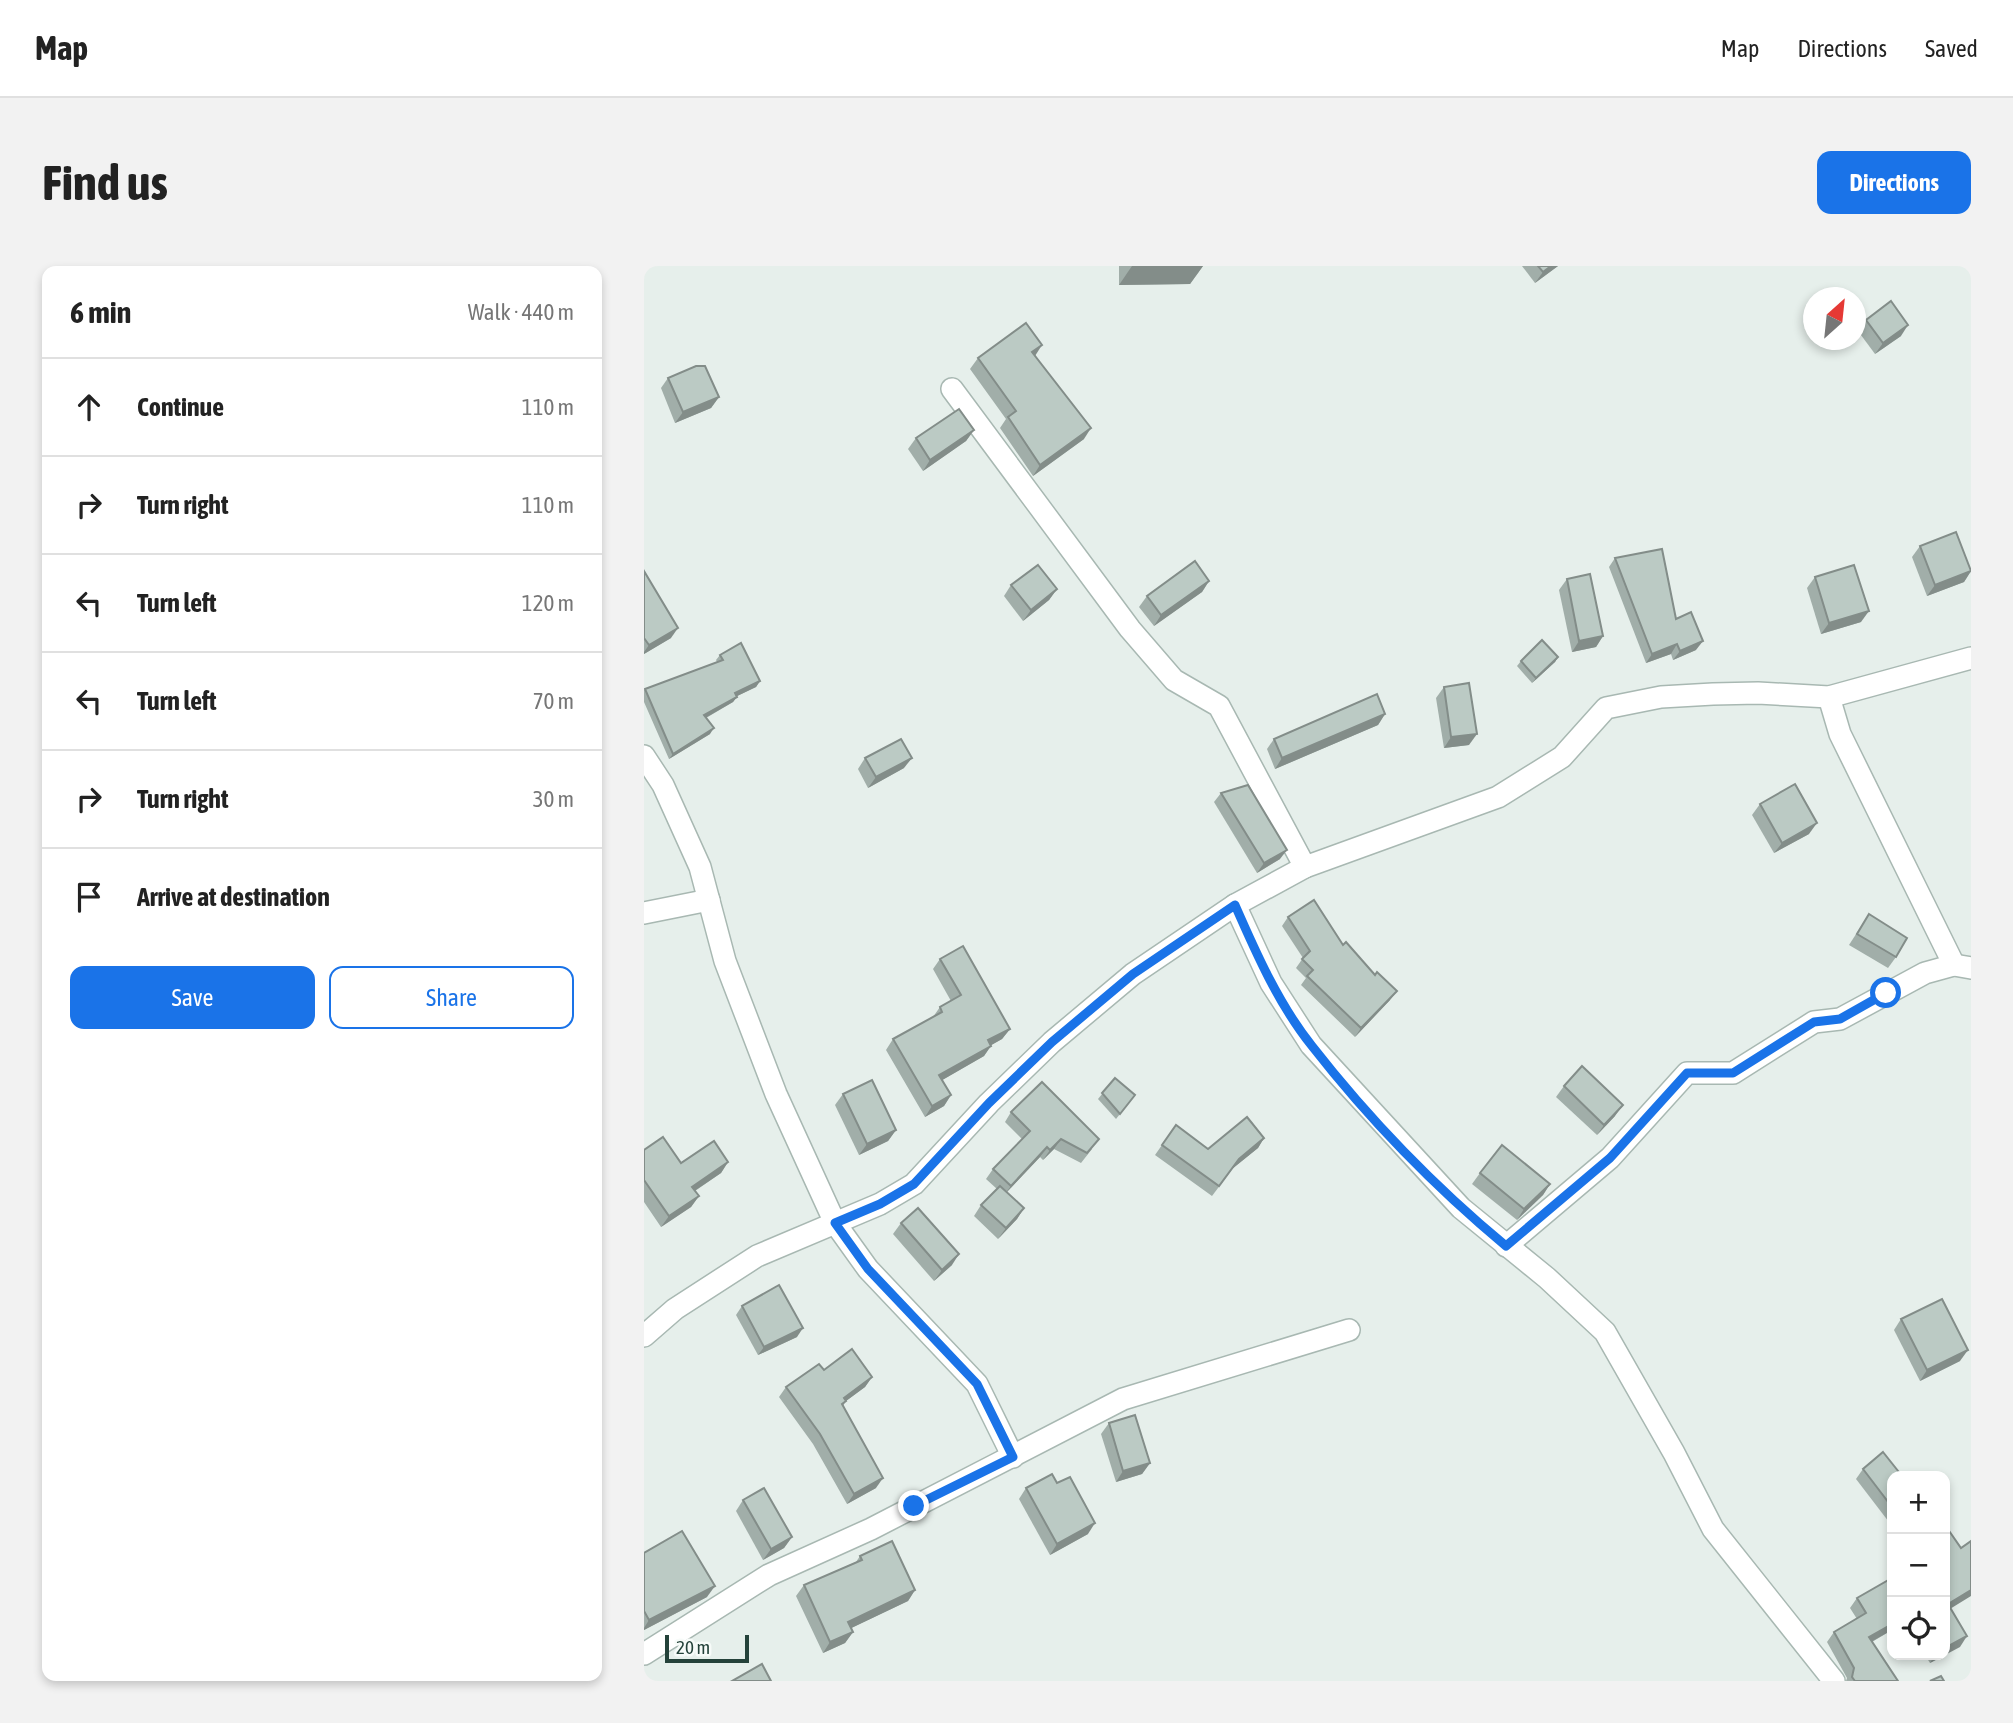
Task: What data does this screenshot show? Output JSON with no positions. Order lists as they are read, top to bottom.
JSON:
{
  "scale_bar": "20 m",
  "north": "top right",
  "page": {
    "header": "Map",
    "nav": ["Map", "Directions", "Saved"],
    "buttons": [
      "Directions",
      ["Save", "Share"]
    ],
    "title": "Find us",
    "heading": ["6 min", "Walk · 440 m"],
    "list": [
      ["Continue", "110 m"],
      ["Turn right", "110 m"],
      ["Turn left", "120 m"],
      ["Turn left", "70 m"],
      ["Turn right", "30 m"],
      "Arrive at destination"
    ],
    "map_buttons": ["+", "−"],
    "scale": "20 m"
  }
}
